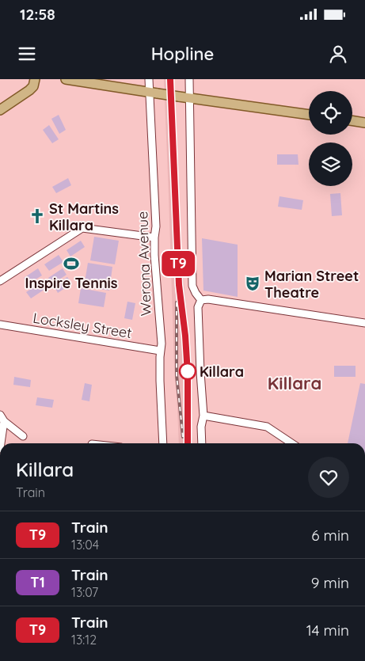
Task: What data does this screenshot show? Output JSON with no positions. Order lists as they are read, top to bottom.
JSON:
{
  "streets": {
    "street": ["Werona Avenue", "Locksley Street"]
  },
  "crossings": [
    ["Werona Avenue", "Locksley Street"]
  ],
  "districts": ["Killara"],
  "places": {
    "church": ["St Martins Killara"],
    "sports": ["Inspire Tennis"],
    "theatre": ["Marian Street Theatre"],
    "other": ["Killara"]
  },
  "page": {
    "status": "12:58",
    "header": "Hopline",
    "on_map": "T9",
    "heading": ["Killara", "Train"],
    "list": [
      {
        "mark": "T9",
        "name": "Train",
        "note": "13:04",
        "value": "6 min"
      },
      {
        "mark": "T1",
        "name": "Train",
        "note": "13:07",
        "value": "9 min"
      },
      {
        "mark": "T9",
        "name": "Train",
        "note": "13:12",
        "value": "14 min"
      }
    ]
  }
}
